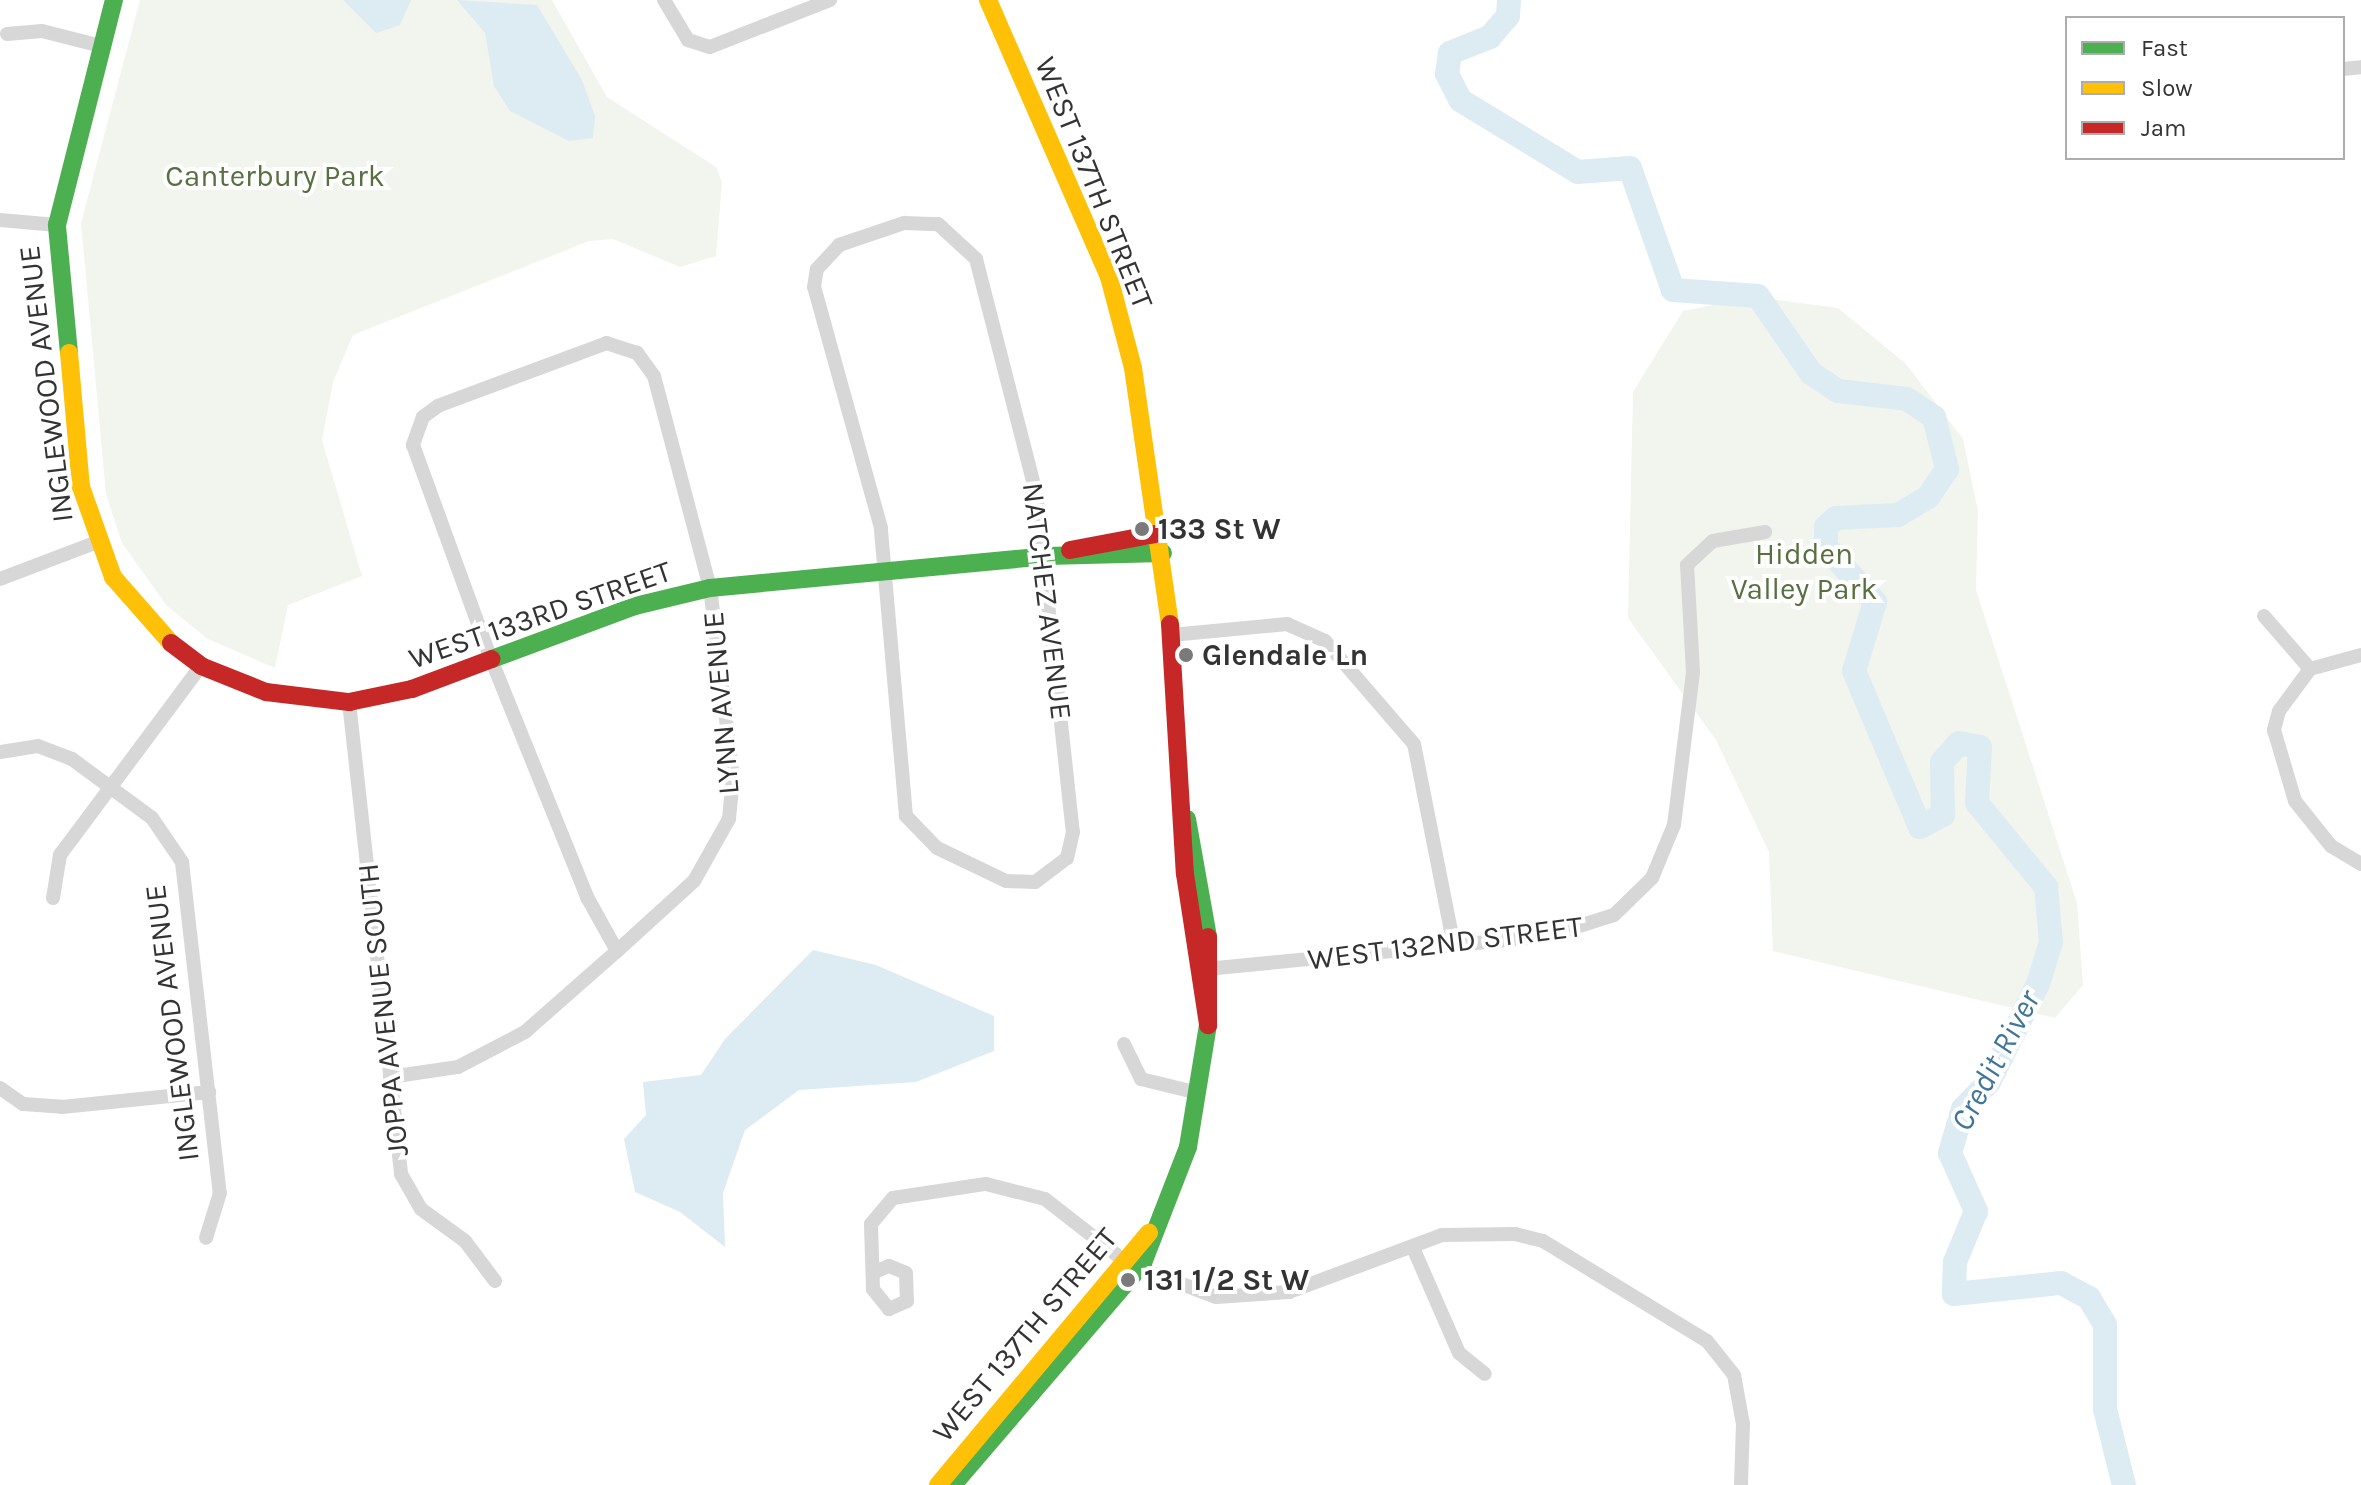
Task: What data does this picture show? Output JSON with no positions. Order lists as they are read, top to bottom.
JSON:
{
  "streets": {
    "main road": ["WEST 137TH STREET", "INGLEWOOD AVENUE", "WEST 133RD STREET"],
    "street": [
      "NATCHEZ AVENUE",
      "LYNN AVENUE",
      "WEST 132ND STREET",
      "JOPPA AVENUE SOUTH"
    ]
  },
  "crossings": [
    ["WEST 137TH STREET", "WEST 133RD STREET"],
    ["WEST 137TH STREET", "WEST 132ND STREET"],
    ["INGLEWOOD AVENUE", "WEST 133RD STREET"],
    ["NATCHEZ AVENUE", "WEST 133RD STREET"],
    ["WEST 133RD STREET", "LYNN AVENUE"],
    ["WEST 133RD STREET", "JOPPA AVENUE SOUTH"]
  ],
  "water": ["Credit River"],
  "parks": ["Canterbury Park", "Hidden Valley Park"],
  "places": ["133 St W", "Glendale Ln", "131 1/2 St W"],
  "legend": ["Fast", "Slow", "Jam"]
}
